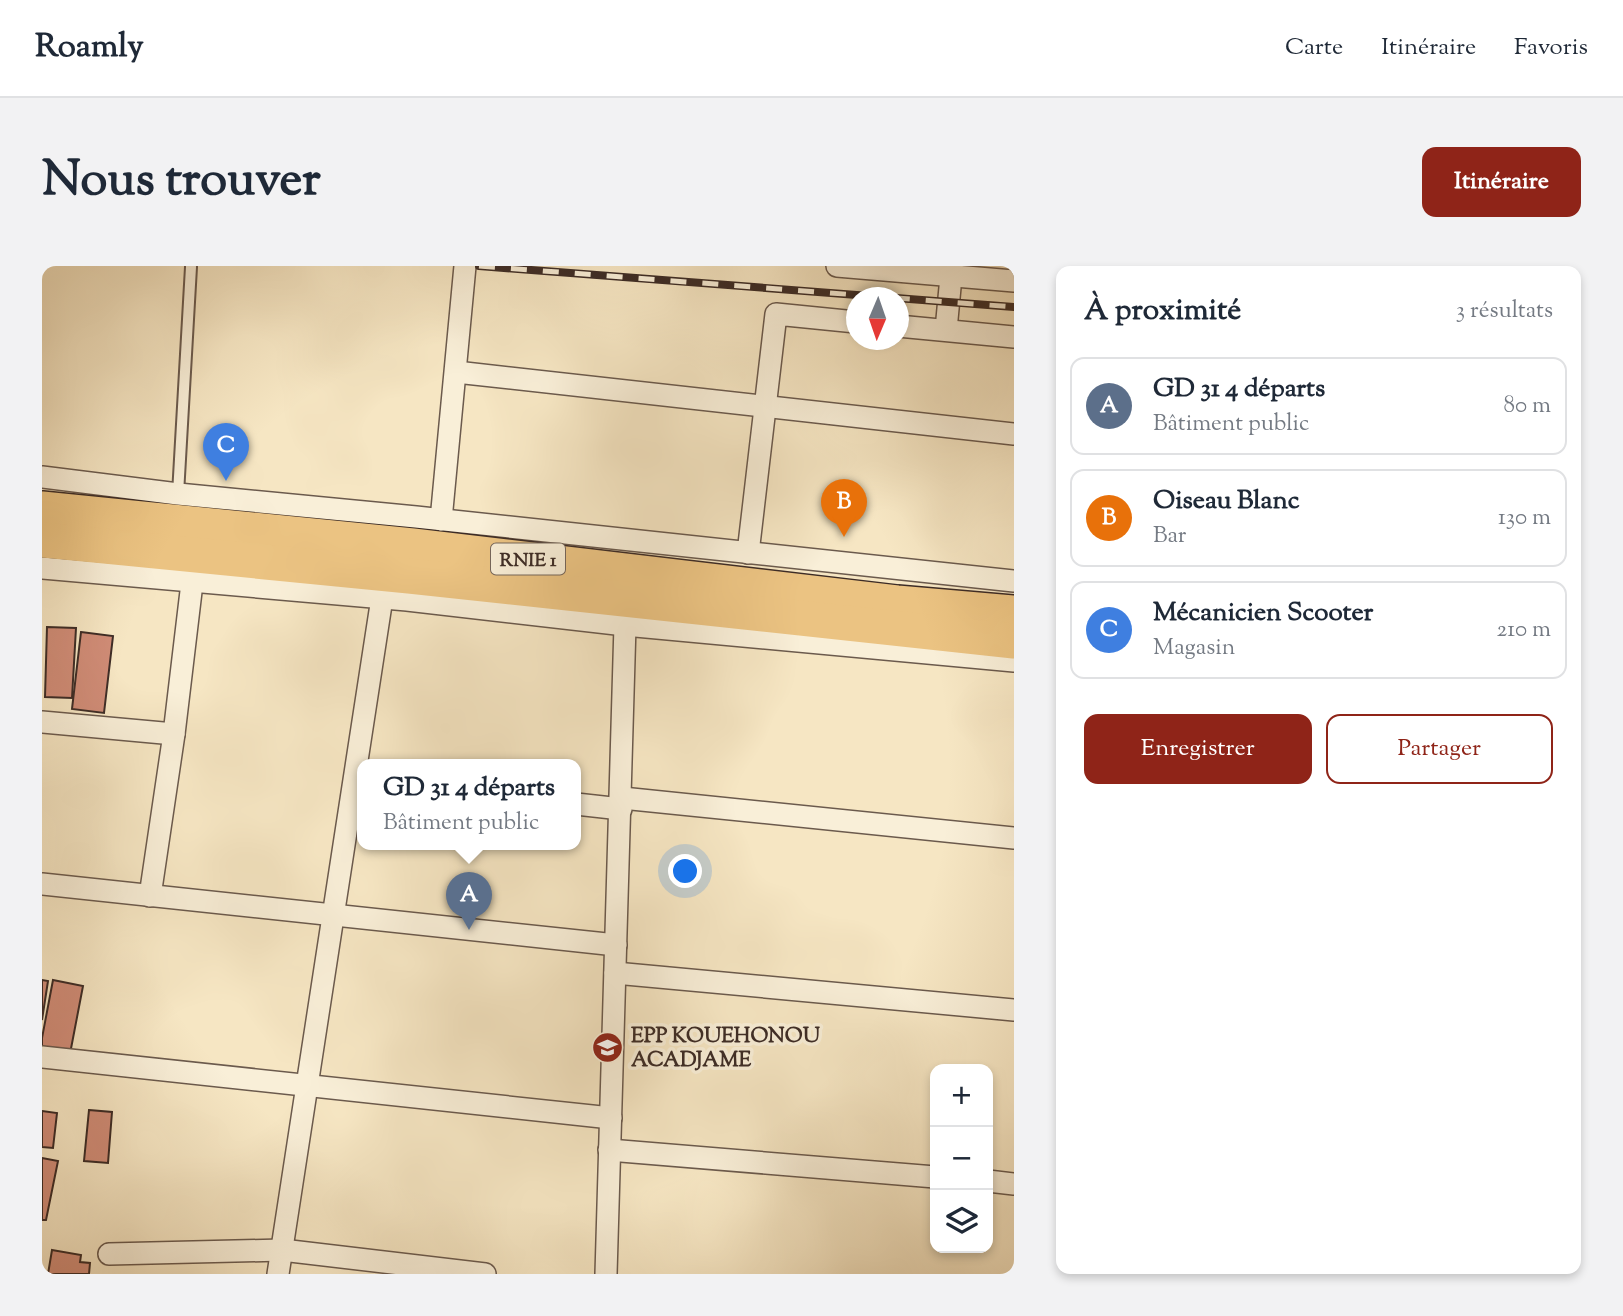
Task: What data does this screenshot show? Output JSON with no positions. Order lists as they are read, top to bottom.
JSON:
{
  "streets": {
    "highway": ["RNIE 1"]
  },
  "places": {
    "school or university": ["EPP KOUEHONOU ACADJAME"]
  },
  "north": "bottom",
  "page": {
    "header": "Roamly",
    "nav": ["Carte", "Itinéraire", "Favoris"],
    "title": "Nous trouver",
    "buttons": [
      "Itinéraire",
      ["Enregistrer", "Partager"]
    ],
    "heading": ["À proximité", "3 résultats"],
    "list": [
      {
        "mark": "A",
        "name": "GD 31 4 départs",
        "note": "Bâtiment public",
        "value": "80 m"
      },
      {
        "mark": "B",
        "name": "Oiseau Blanc",
        "note": "Bar",
        "value": "130 m"
      },
      {
        "mark": "C",
        "name": "Mécanicien Scooter",
        "note": "Magasin",
        "value": "210 m"
      }
    ],
    "pins": ["C", "B", "A"],
    "popup": ["GD 31 4 départs", "Bâtiment public"],
    "map_buttons": ["+", "−"]
  }
}
